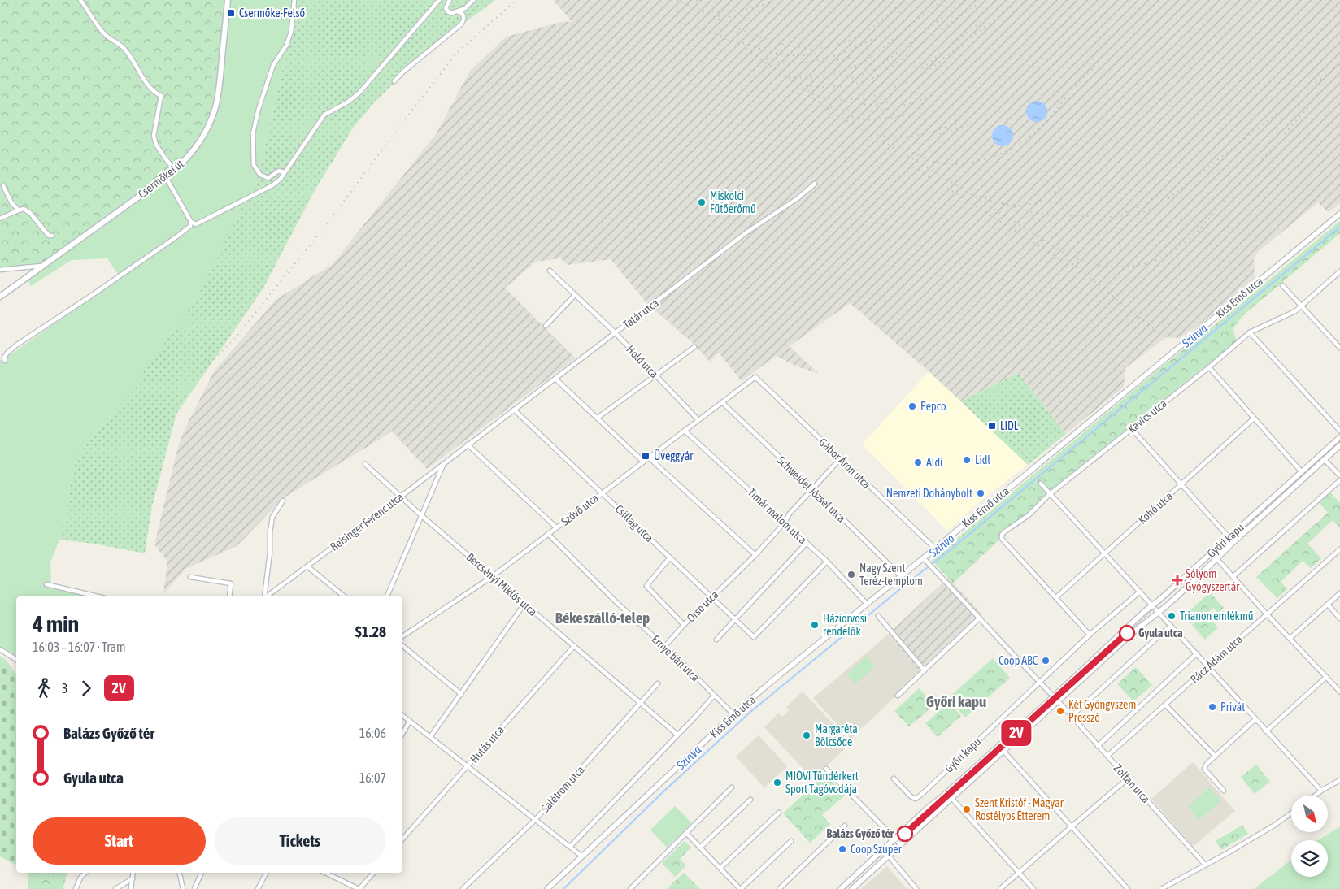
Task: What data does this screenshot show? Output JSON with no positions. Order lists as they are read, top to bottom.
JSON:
{
  "streets": {
    "main road": ["Csermőkei út"],
    "street": [
      "Kiss Ernő utca",
      "Tatár utca",
      "Hold utca",
      "Kavics utca",
      "Gábor Áron utca",
      "Schweidel József utca",
      "Kohó utca",
      "Szövő utca",
      "Tímár malom utca",
      "Reisinger Ferenc utca",
      "Csillag utca",
      "Győri kapu",
      "Bercsényi Miklós utca",
      "Orsó utca",
      "Ernye bán utca",
      "Rácz Ádám utca",
      "Hutás utca",
      "Zoltán utca",
      "Salétrom utca"
    ]
  },
  "crossings": [
    ["Kiss Ernő utca", "Gábor Áron utca"],
    ["Kiss Ernő utca", "Schweidel József utca"],
    ["Kiss Ernő utca", "Tímár malom utca"],
    ["Kiss Ernő utca", "Ernye bán utca"],
    ["Kiss Ernő utca", "Zoltán utca"],
    ["Tatár utca", "Hold utca"],
    ["Tatár utca", "Reisinger Ferenc utca"],
    ["Tatár utca", "Csillag utca"],
    ["Hold utca", "Szövő utca"],
    ["Kavics utca", "Kohó utca"],
    ["Gábor Áron utca", "Szövő utca"],
    ["Gábor Áron utca", "Orsó utca"],
    ["Schweidel József utca", "Szövő utca"],
    ["Schweidel József utca", "Orsó utca"],
    ["Szövő utca", "Tímár malom utca"],
    ["Szövő utca", "Csillag utca"],
    ["Szövő utca", "Bercsényi Miklós utca"],
    ["Szövő utca", "Ernye bán utca"],
    ["Tímár malom utca", "Csillag utca"],
    ["Tímár malom utca", "Orsó utca"],
    ["Reisinger Ferenc utca", "Bercsényi Miklós utca"],
    ["Csillag utca", "Orsó utca"],
    ["Győri kapu", "Zoltán utca"],
    ["Bercsényi Miklós utca", "Hutás utca"],
    ["Bercsényi Miklós utca", "Salétrom utca"],
    ["Rácz Ádám utca", "Zoltán utca"]
  ],
  "districts": ["Békeszálló-telep", "Győri kapu"],
  "water": ["Szinva"],
  "places": {
    "transit": ["Csermőke-Felső", "LIDL", "Üveggyár"],
    "other": [
      "Miskolci Fűtőerőmű",
      "Pepco",
      "Lidl",
      "Aldi",
      "Nemzeti Dohánybolt",
      "Nagy Szent Teréz-templom",
      "Trianon emlékmű",
      "Háziorvosi rendelők",
      "Gyula utca",
      "Coop ABC",
      "Privát",
      "Két Gyöngyszem Presszó",
      "Margaréta Bölcsőde",
      "MIÓVI Tündérkert Sport Tagóvodája",
      "Szent Kristóf - Magyar Rostélyos Étterem",
      "Balázs Győző tér",
      "Coop Szuper"
    ],
    "health": ["Sólyom Gyógyszertár"]
  },
  "lines": ["tram line 2V"],
  "north": "bottom right",
  "page": {
    "on_map": "2V",
    "heading": ["4 min", "16:03 – 16:07 · Tram", "$1.28"],
    "legs": ["3", "2V"],
    "list": [
      {
        "name": "Balázs Győző tér",
        "value": "16:06"
      },
      {
        "name": "Gyula utca",
        "value": "16:07"
      }
    ],
    "buttons": ["Start", "Tickets"]
  }
}
